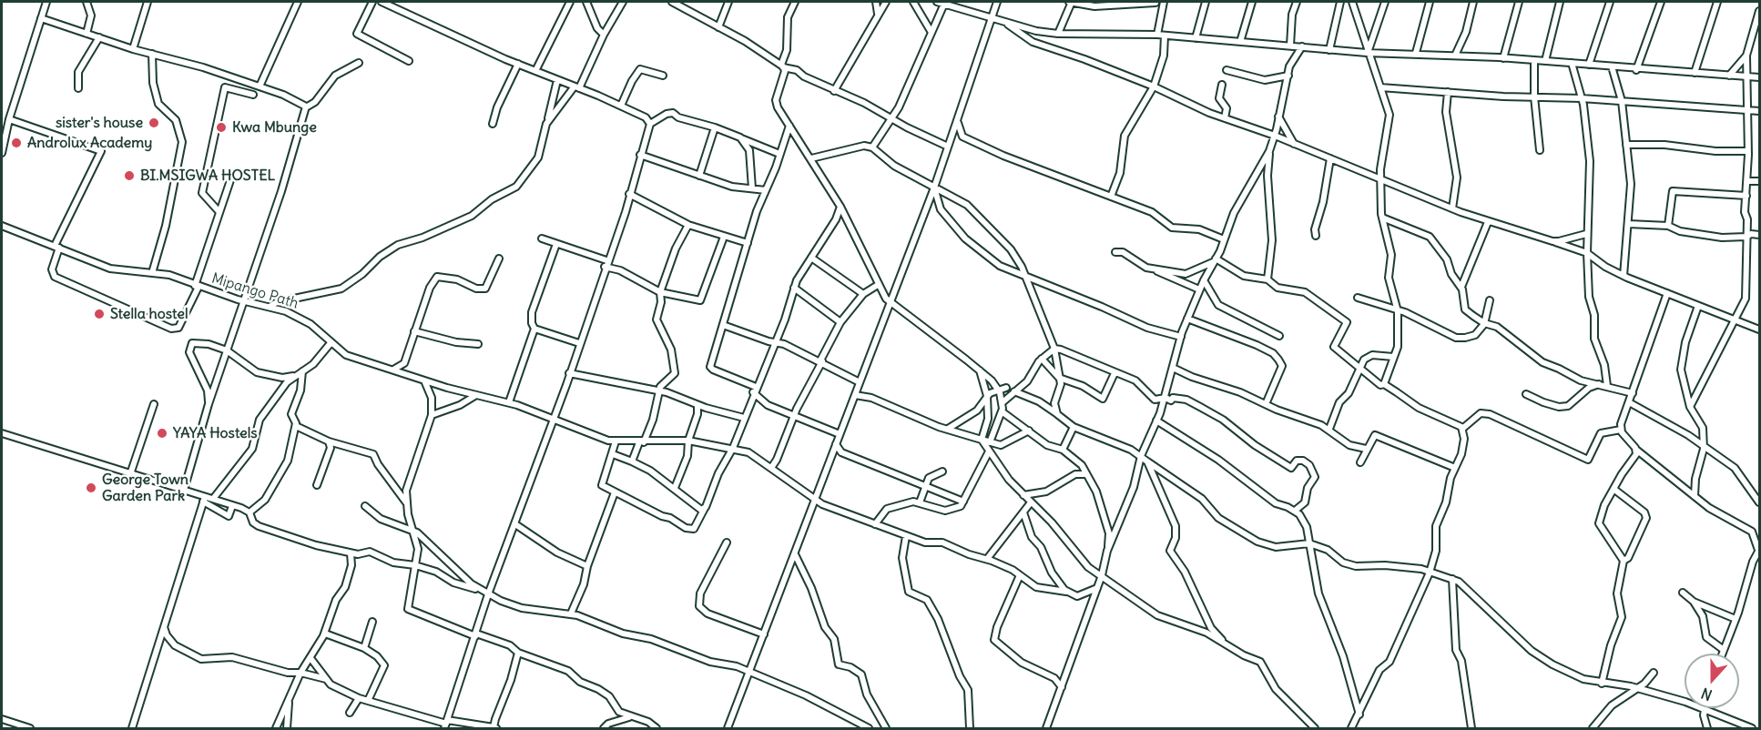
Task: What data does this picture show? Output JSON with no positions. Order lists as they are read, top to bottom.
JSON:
{
  "streets": {
    "street": ["Mipango Path"]
  },
  "places": [
    "sister's house",
    "Kwa Mbunge",
    "Androlux Academy",
    "BI.MSIGWA HOSTEL",
    "Stella hostel",
    "YAYA Hostels",
    "George Town Garden Park"
  ],
  "north": "bottom"
}
